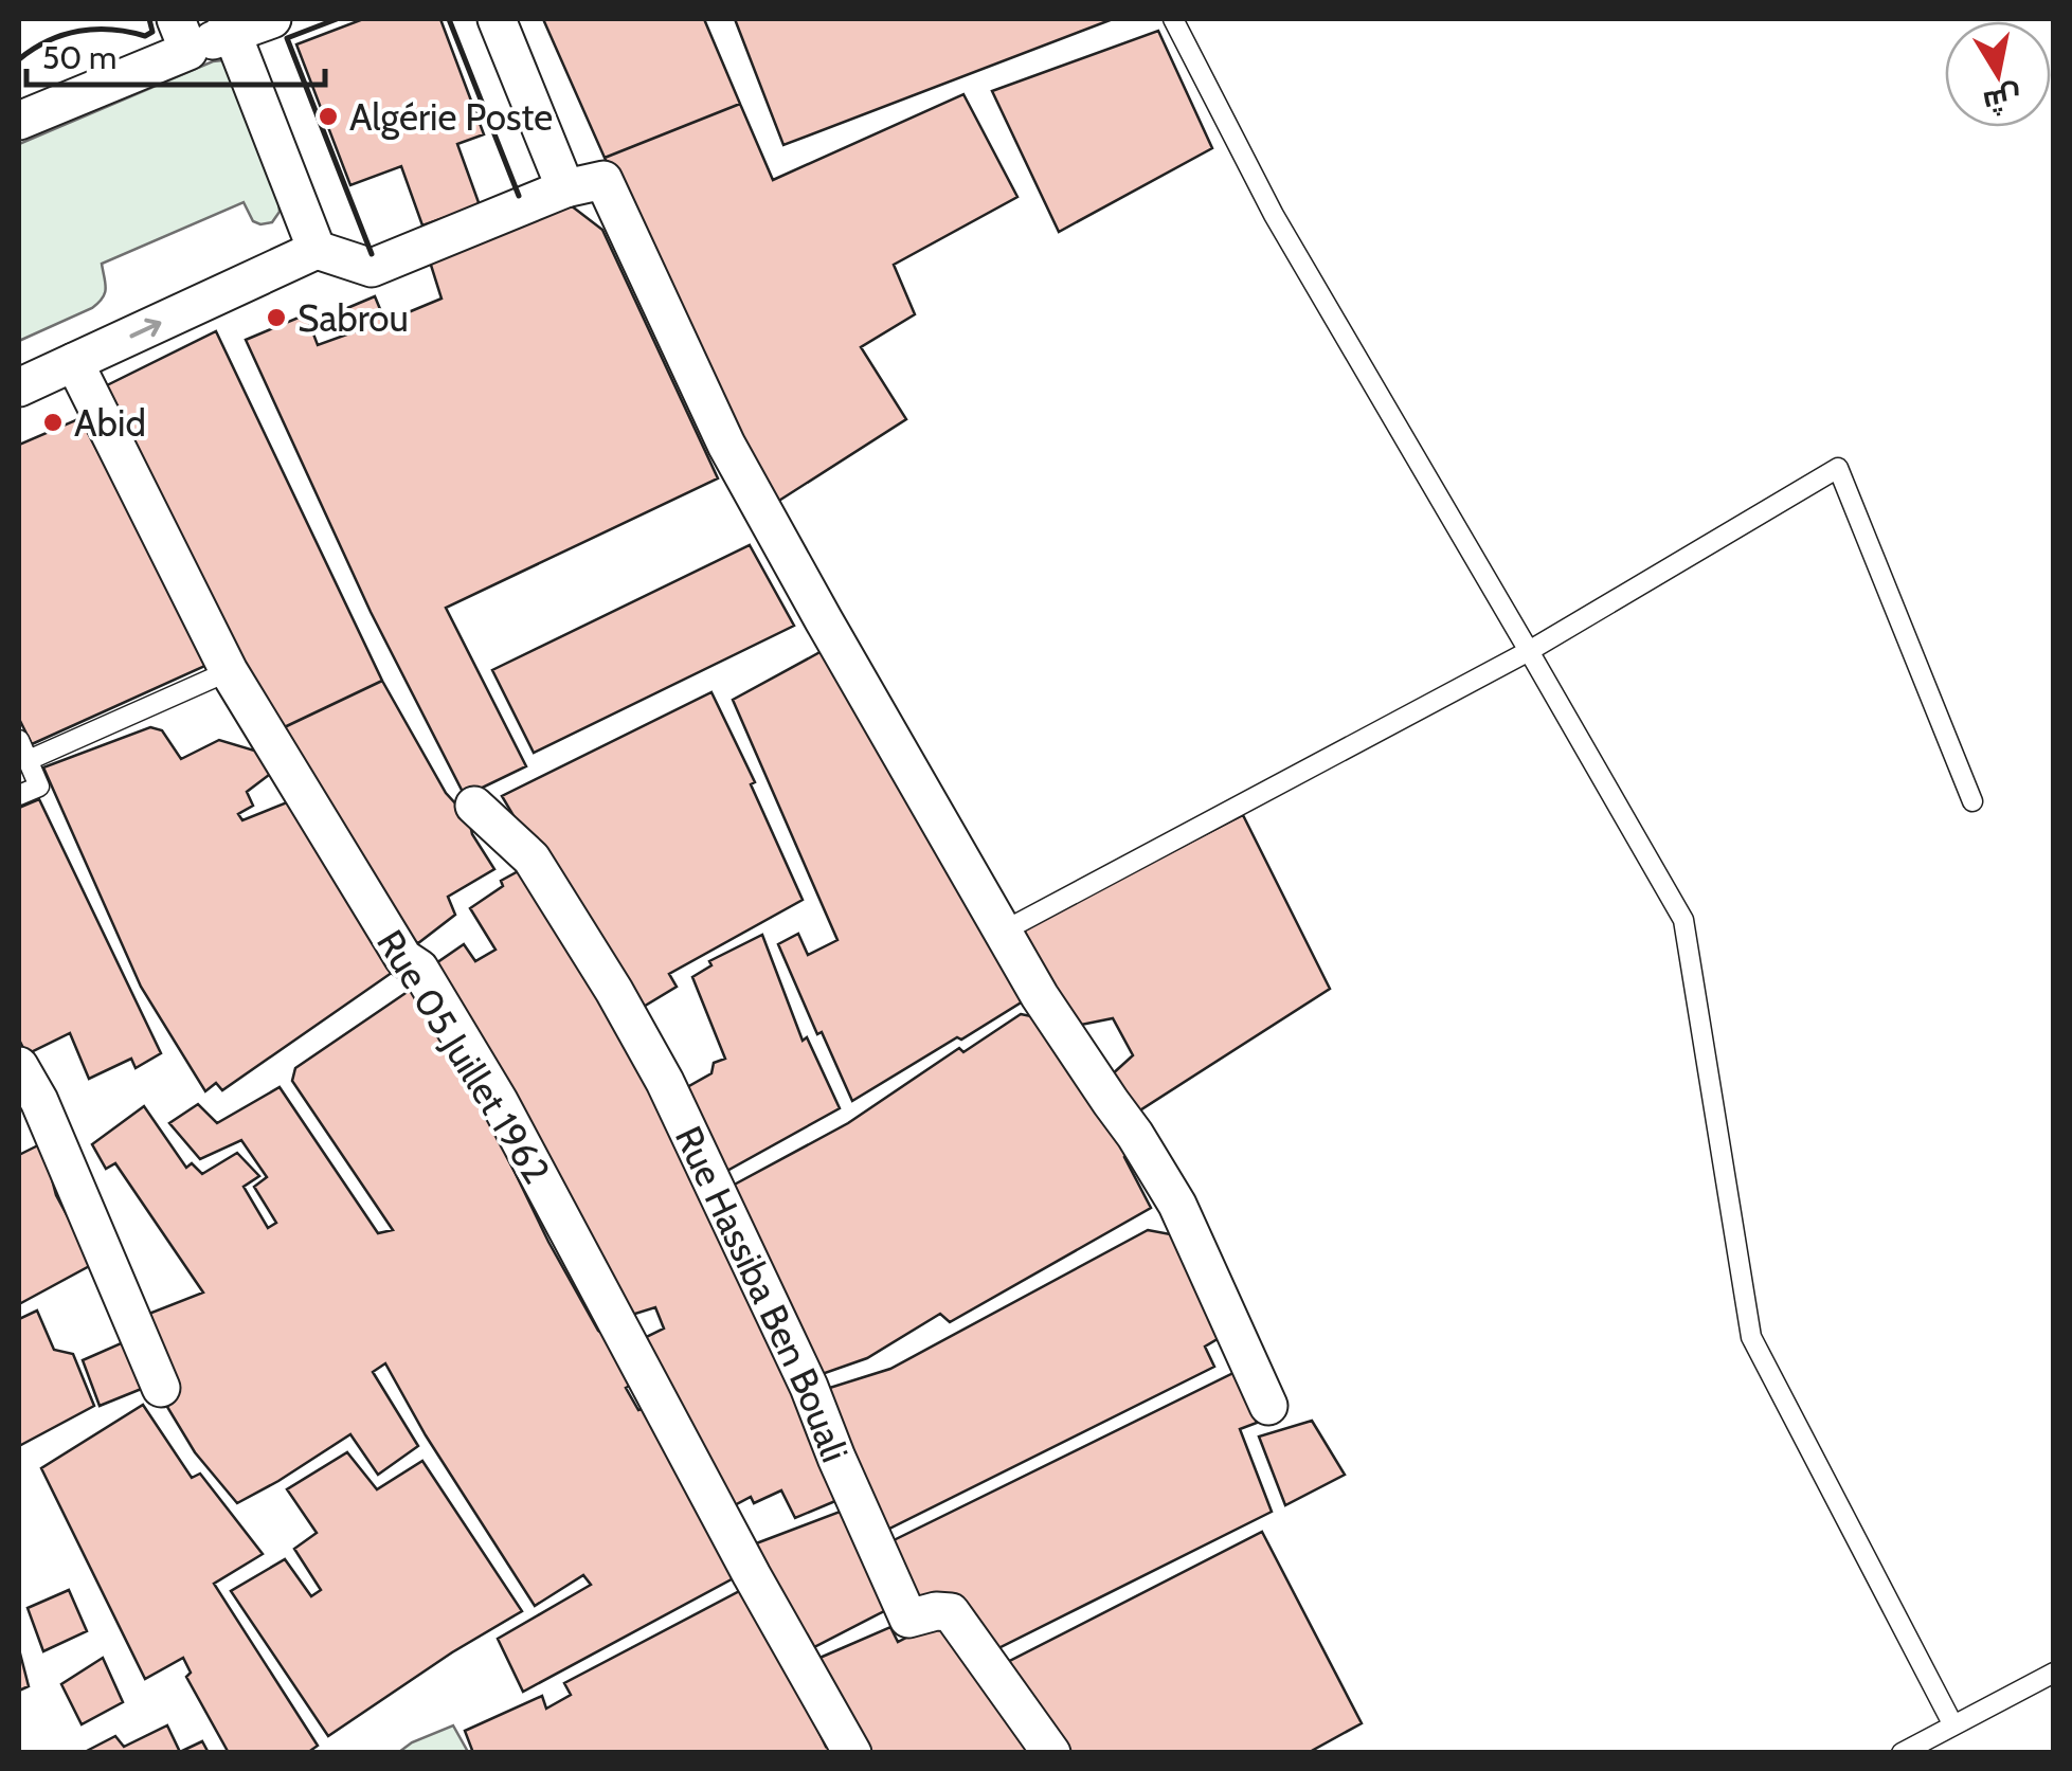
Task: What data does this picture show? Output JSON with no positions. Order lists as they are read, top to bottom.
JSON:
{
  "streets": {
    "street": ["Rue 05 Juillet 1962", "Rue Hassiba Ben Bouali"]
  },
  "places": ["Algérie Poste", "Sabrou", "Abid"],
  "scale_bar": "50 m",
  "north": "bottom"
}
